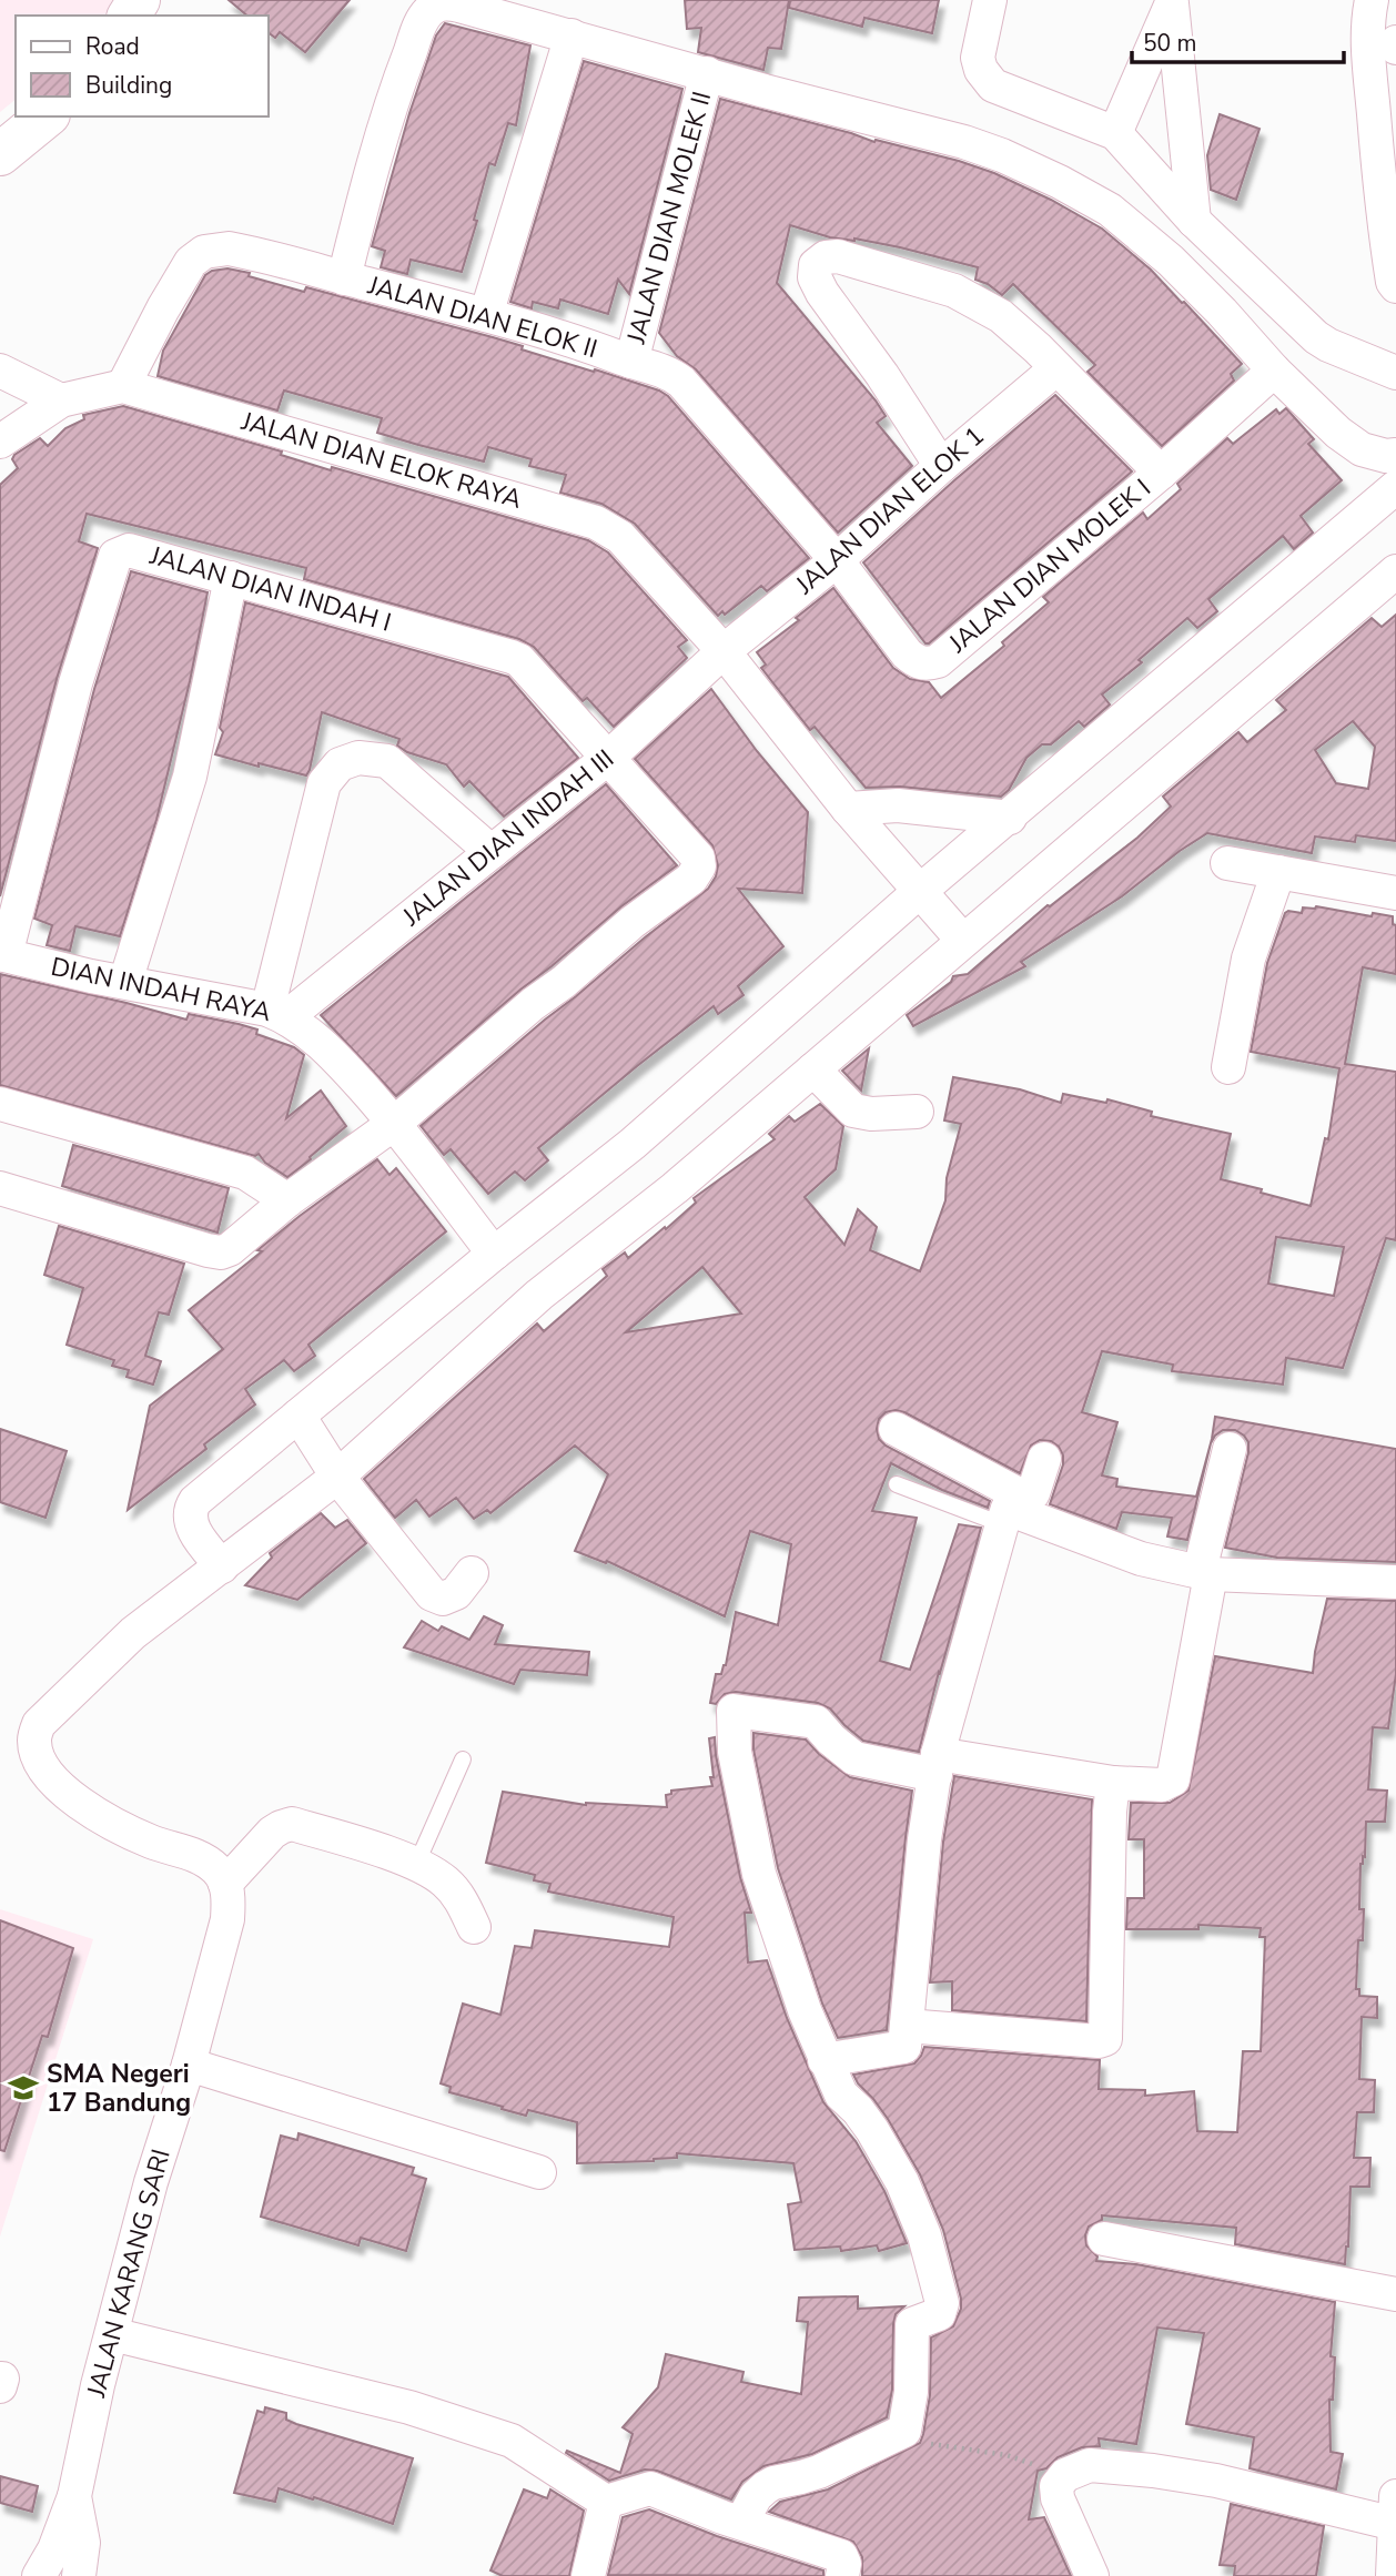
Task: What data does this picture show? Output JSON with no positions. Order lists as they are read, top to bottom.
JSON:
{
  "streets": {
    "street": [
      "JALAN DIAN MOLEK II",
      "JALAN DIAN ELOK II",
      "JALAN DIAN ELOK RAYA",
      "JALAN DIAN ELOK 1",
      "JALAN DIAN MOLEK I",
      "JALAN DIAN INDAH I",
      "JALAN DIAN INDAH III",
      "DIAN INDAH RAYA",
      "JALAN KARANG SARI"
    ]
  },
  "crossings": [
    ["JALAN DIAN MOLEK II", "JALAN DIAN ELOK II"],
    ["JALAN DIAN ELOK II", "JALAN DIAN ELOK RAYA"],
    ["JALAN DIAN ELOK II", "JALAN DIAN ELOK 1"],
    ["JALAN DIAN ELOK II", "JALAN DIAN MOLEK I"],
    ["JALAN DIAN ELOK RAYA", "JALAN DIAN ELOK 1"],
    ["JALAN DIAN ELOK RAYA", "JALAN DIAN INDAH III"],
    ["JALAN DIAN ELOK 1", "JALAN DIAN MOLEK I"],
    ["JALAN DIAN ELOK 1", "JALAN DIAN INDAH III"],
    ["JALAN DIAN INDAH I", "JALAN DIAN INDAH III"],
    ["JALAN DIAN INDAH I", "DIAN INDAH RAYA"],
    ["JALAN DIAN INDAH III", "DIAN INDAH RAYA"]
  ],
  "places": {
    "school or university": ["SMA Negeri 17 Bandung"]
  },
  "legend": ["Road", "Building"],
  "scale_bar": "50 m"
}
